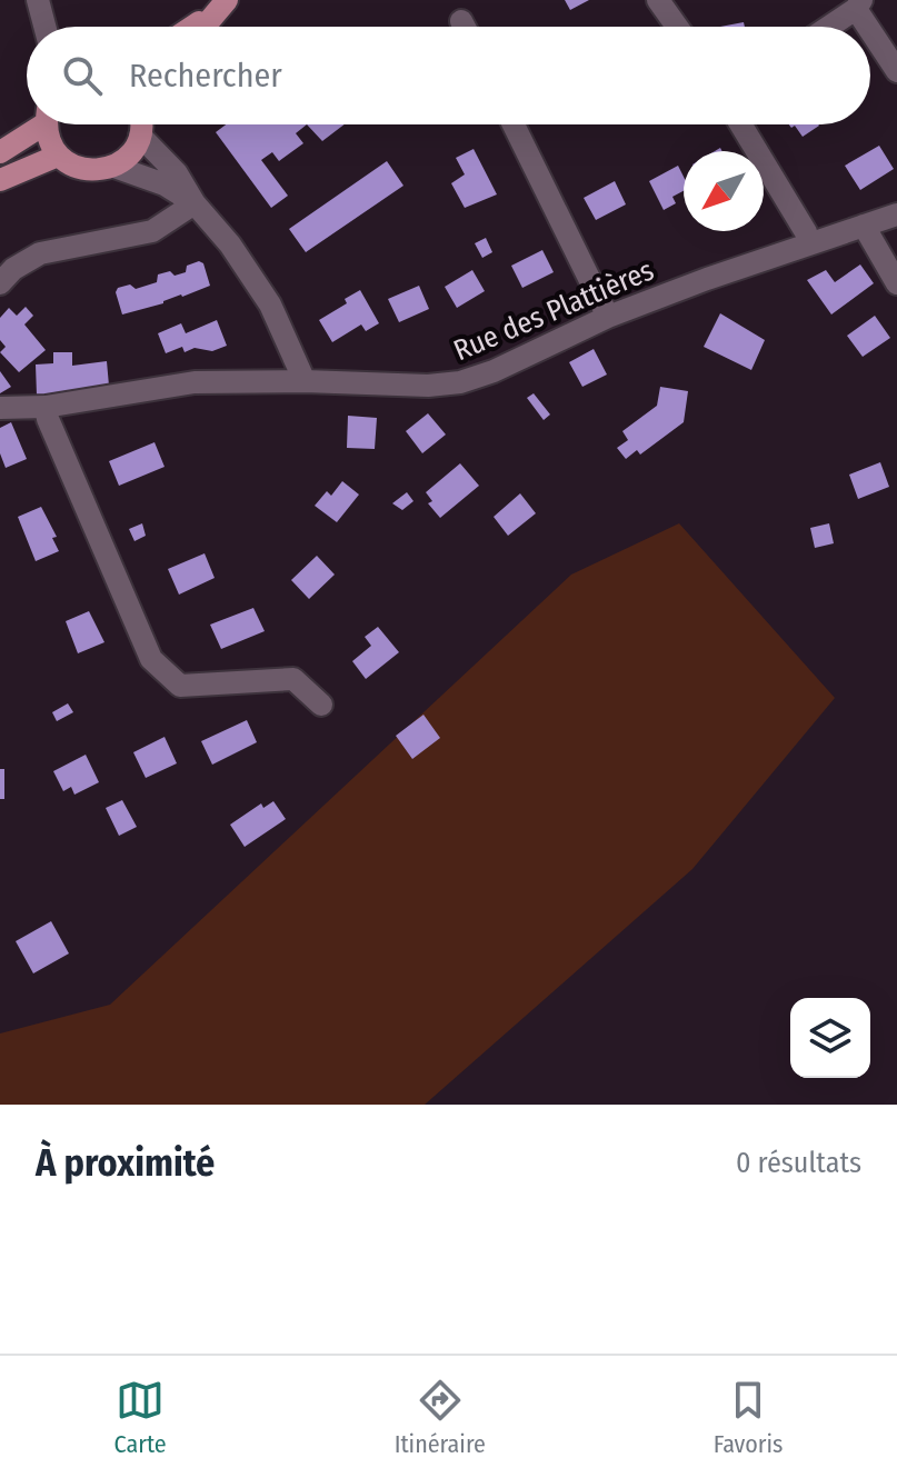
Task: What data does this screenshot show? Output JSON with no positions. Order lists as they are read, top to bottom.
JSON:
{
  "streets": {
    "street": ["Rue des Plattières"]
  },
  "north": "bottom left",
  "page": {
    "search": "Rechercher",
    "heading": ["À proximité", "0 résultats"],
    "nav": ["Carte", "Itinéraire", "Favoris"]
  }
}
